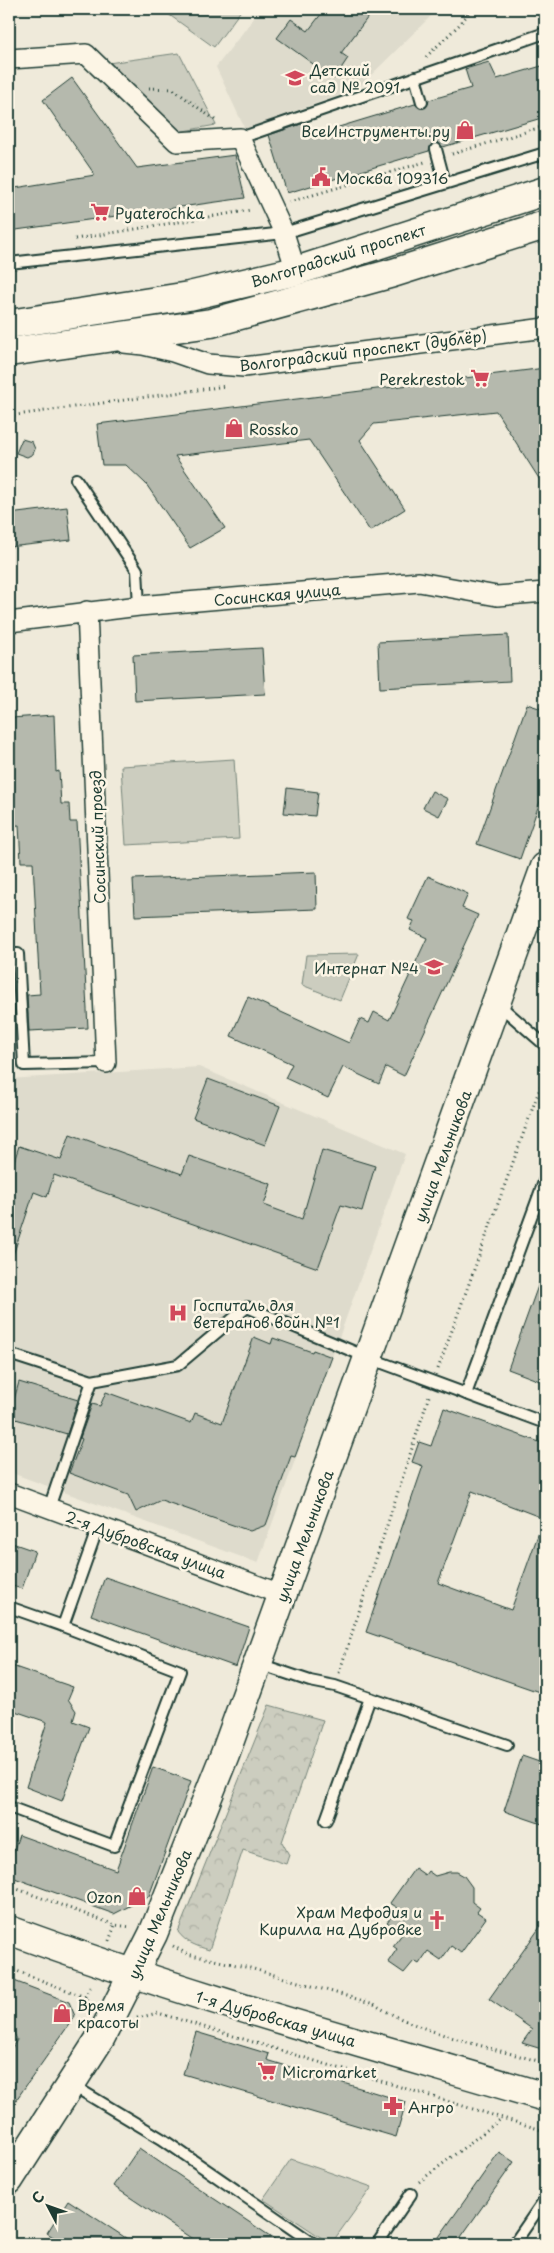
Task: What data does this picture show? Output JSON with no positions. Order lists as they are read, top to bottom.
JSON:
{
  "streets": {
    "main road": ["Волгоградский проспект", "улица Мельникова", "1-я Дубровская улица"],
    "street": [
      "Волгоградский проспект (дублёр)",
      "Сосинская улица",
      "Сосинский проезд",
      "2-я Дубровская улица"
    ]
  },
  "crossings": [
    ["Волгоградский проспект", "Волгоградский проспект (дублёр)"],
    ["Сосинская улица", "Сосинский проезд"],
    ["улица Мельникова", "2-я Дубровская улица"],
    ["улица Мельникова", "1-я Дубровская улица"]
  ],
  "places": {
    "school or university": ["Детский сад № 2091", "Интернат №4"],
    "shop": [
      "ВсеИнструменты.ру",
      "Rossko",
      "Ozon",
      "Время красоты"
    ],
    "public building": ["Москва 109316"],
    "supermarket": ["Pyaterochka", "Perekrestok", "Micromarket"],
    "hospital": ["Госпиталь для ветеранов войн №1"],
    "church": ["Храм Мефодия и Кирилла на Дубровке"],
    "pharmacy": ["Ангро"]
  },
  "north": "top left"
}
